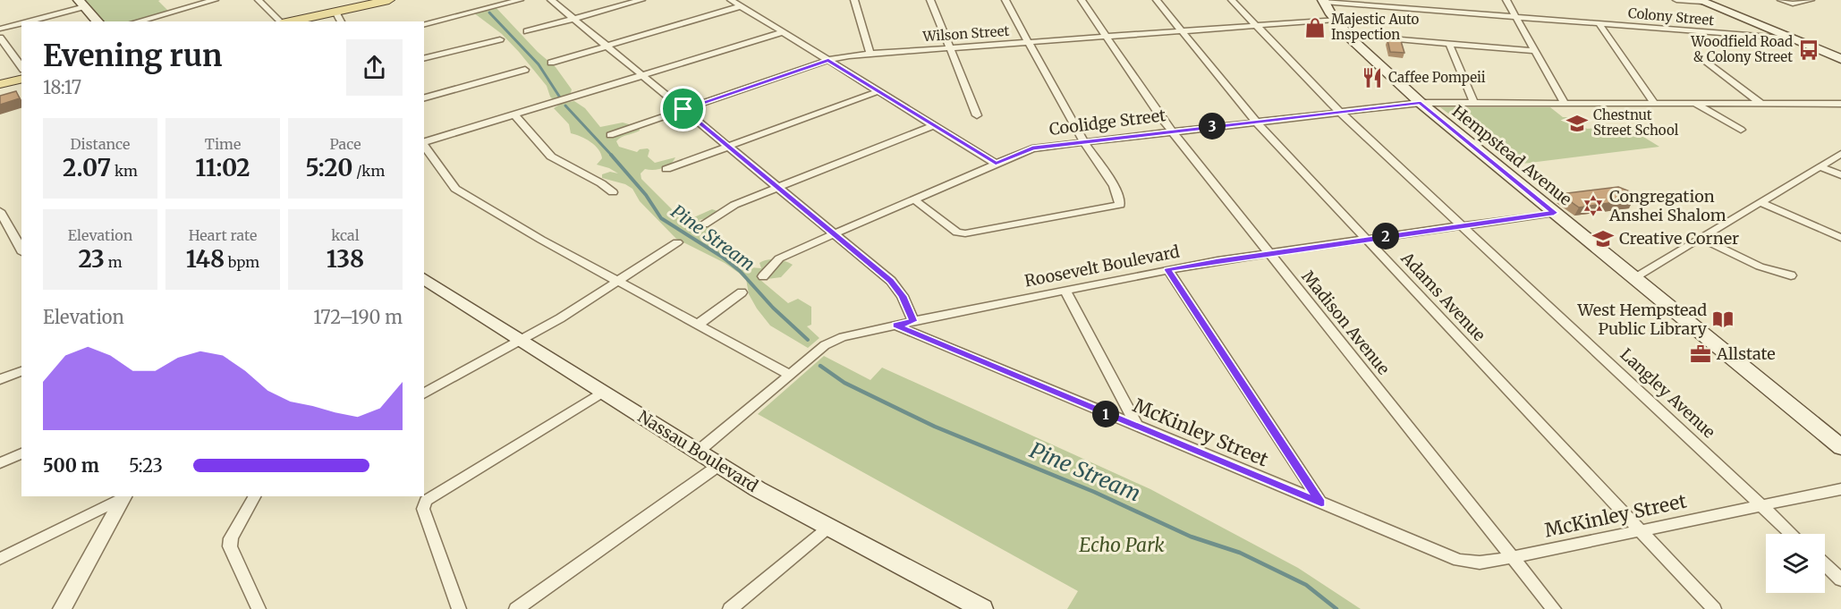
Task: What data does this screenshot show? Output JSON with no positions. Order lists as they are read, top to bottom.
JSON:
{
  "streets": {
    "main road": ["Hempstead Avenue", "Nassau Boulevard"],
    "street": [
      "Colony Street",
      "Wilson Street",
      "Coolidge Street",
      "Roosevelt Boulevard",
      "Adams Avenue",
      "Madison Avenue",
      "Langley Avenue",
      "McKinley Street"
    ]
  },
  "crossings": [
    ["Colony Street", "Hempstead Avenue"],
    ["Wilson Street", "Hempstead Avenue"],
    ["Wilson Street", "Adams Avenue"],
    ["Wilson Street", "Madison Avenue"],
    ["Wilson Street", "Langley Avenue"],
    ["Coolidge Street", "Hempstead Avenue"],
    ["Coolidge Street", "Adams Avenue"],
    ["Coolidge Street", "Madison Avenue"],
    ["Coolidge Street", "Langley Avenue"],
    ["Hempstead Avenue", "Roosevelt Boulevard"],
    ["Roosevelt Boulevard", "Adams Avenue"],
    ["Roosevelt Boulevard", "Madison Avenue"],
    ["Roosevelt Boulevard", "Langley Avenue"],
    ["Roosevelt Boulevard", "McKinley Street"],
    ["Roosevelt Boulevard", "Nassau Boulevard"],
    ["Adams Avenue", "McKinley Street"],
    ["Madison Avenue", "McKinley Street"],
    ["Langley Avenue", "McKinley Street"]
  ],
  "water": ["Pine Stream"],
  "parks": ["Echo Park"],
  "places": {
    "shop": ["Majestic Auto Inspection"],
    "bus stop": ["Woodfield Road & Colony Street"],
    "restaurant": ["Caffee Pompeii"],
    "school or university": ["Chestnut Street School", "Creative Corner"],
    "synagogue": ["Congregation Anshei Shalom"],
    "library": ["West Hempstead Public Library"],
    "office": ["Allstate"]
  },
  "page": {
    "heading": ["Evening run", "18:17"],
    "pins": ["3", "2", "1"],
    "stats": [
      ["Distance", "2.07 km"],
      ["Time", "11:02"],
      ["Pace", "5:20 /km"],
      ["Elevation", "23 m"],
      ["Heart rate", "148 bpm"],
      ["kcal", "138"]
    ],
    "chart": ["Elevation", "172–190 m"],
    "list": [
      {
        "name": "500 m",
        "note": "5:23"
      }
    ]
  }
}
